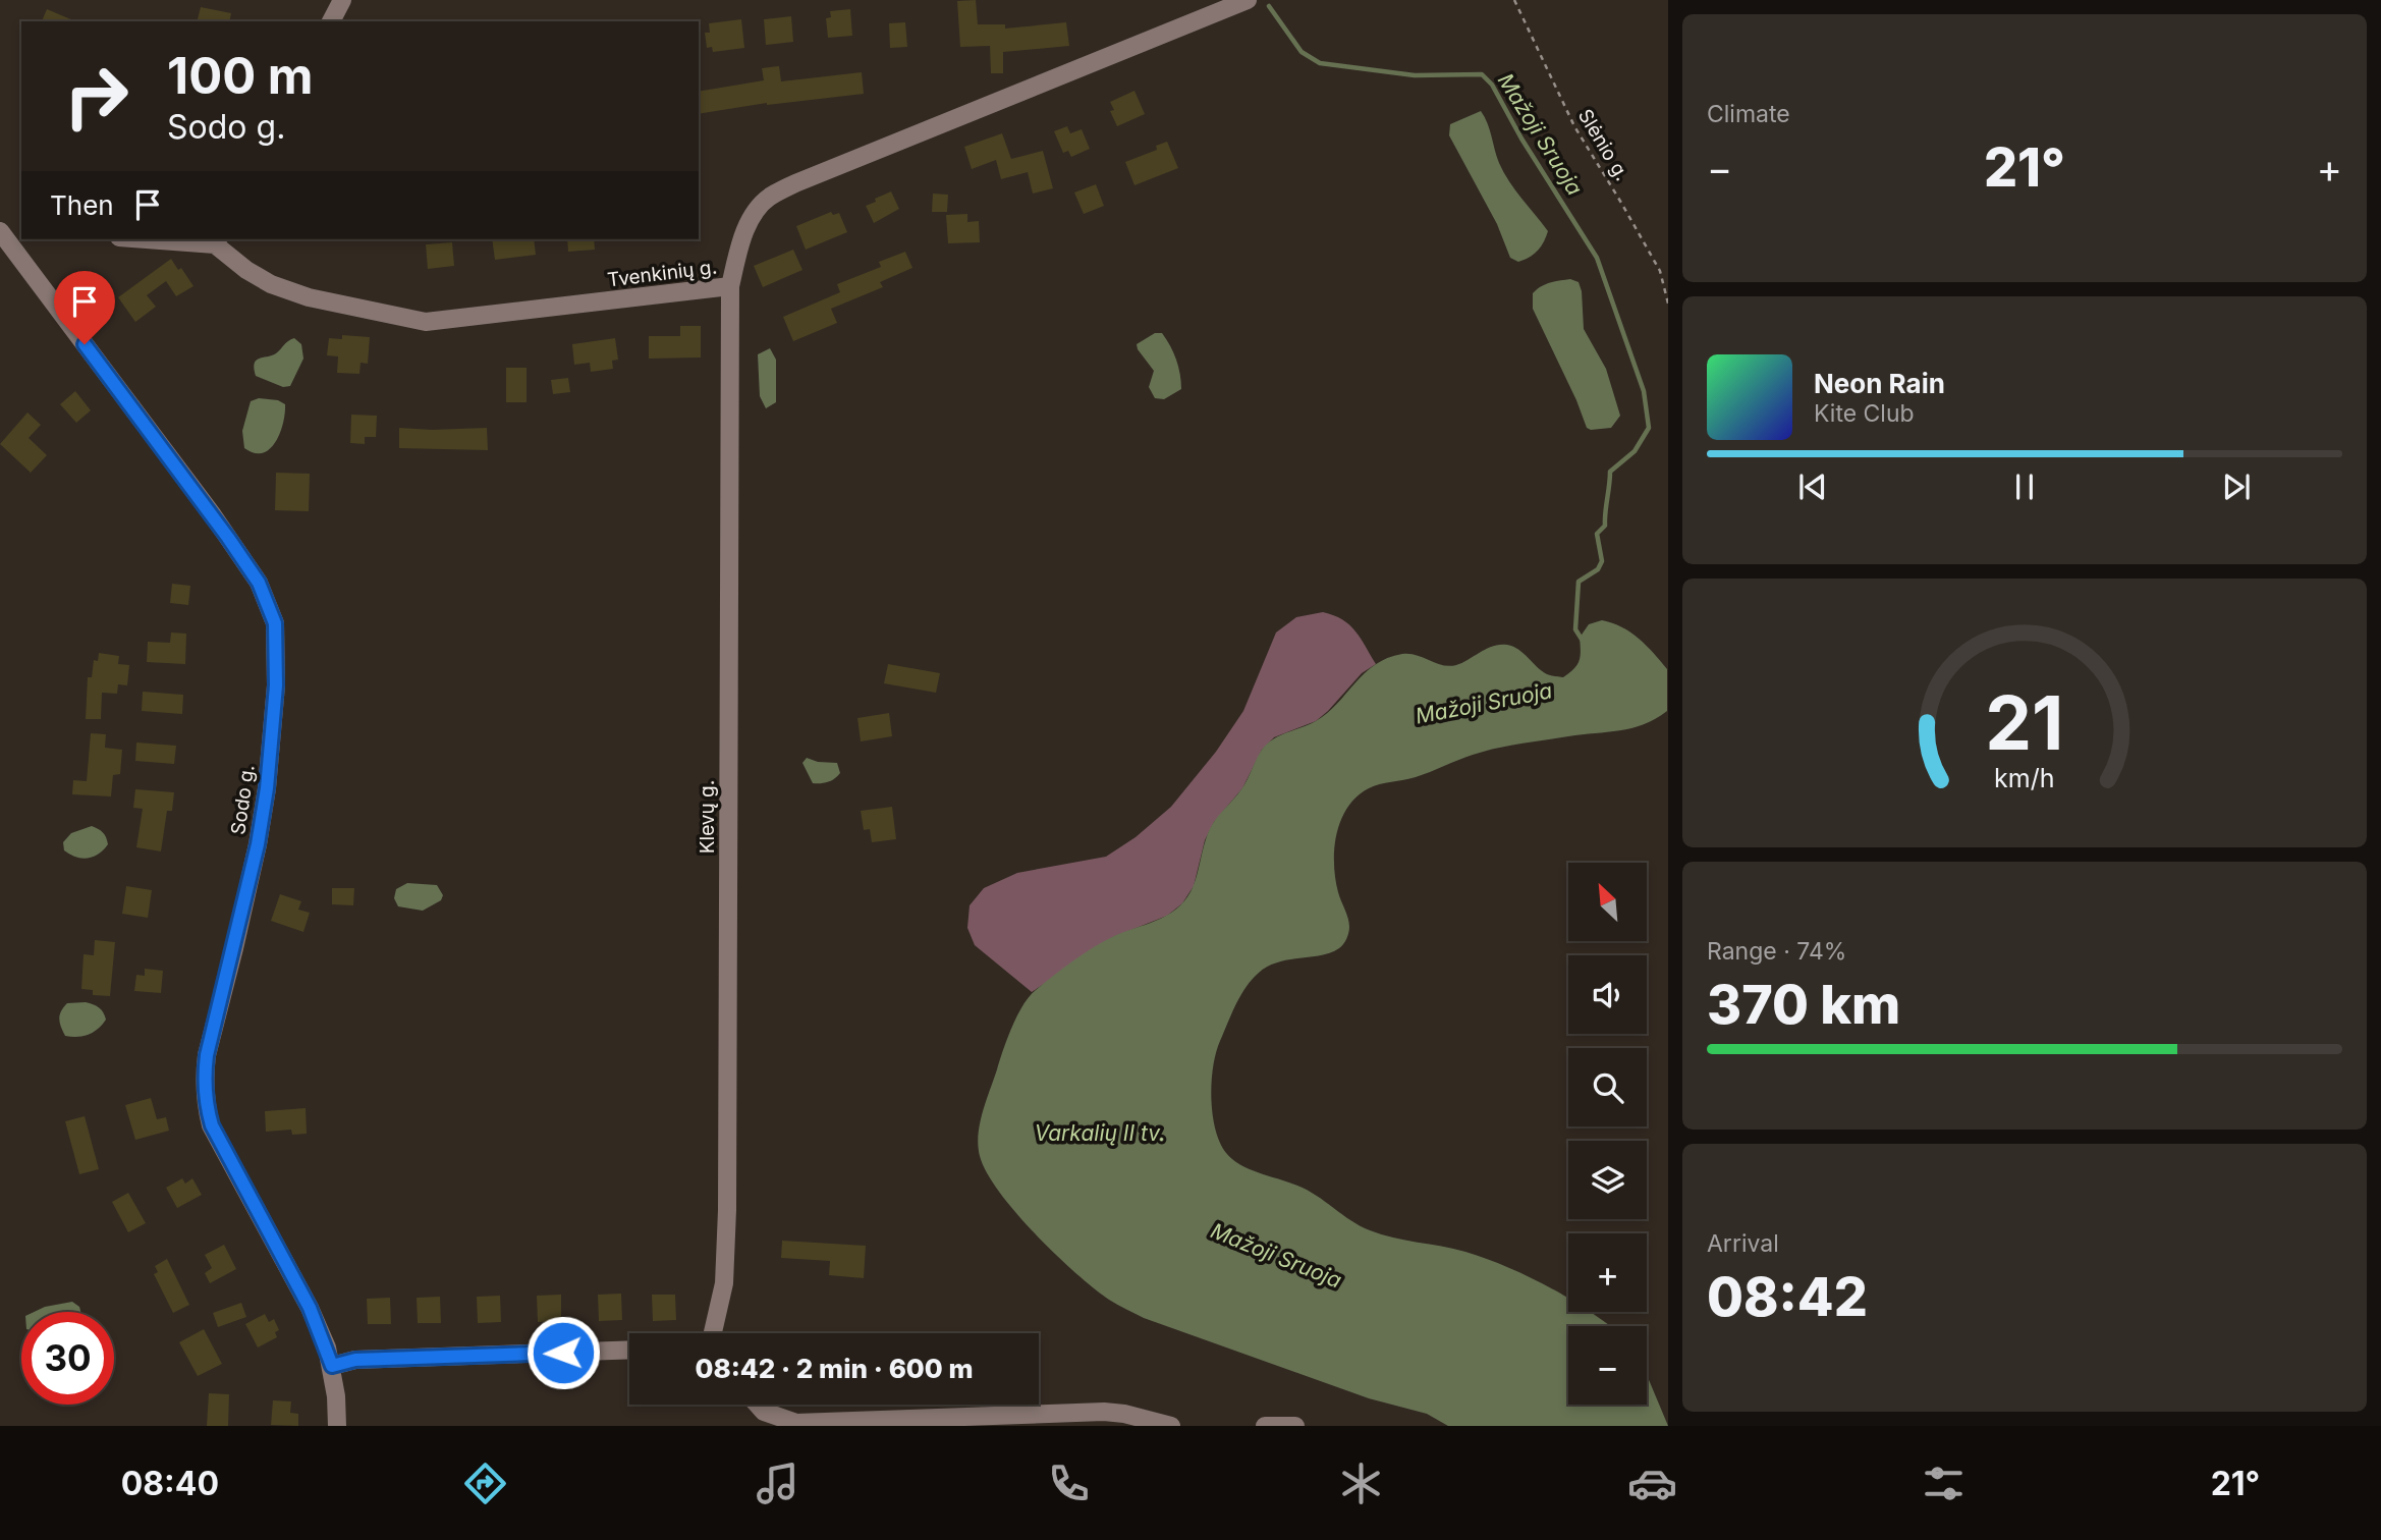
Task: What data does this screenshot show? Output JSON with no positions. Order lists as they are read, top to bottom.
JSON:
{
  "streets": {
    "street": ["Tvenkinių g.", "Sodo g.", "Klevų g."],
    "path": ["Slėnio g."]
  },
  "crossings": [
    ["Tvenkinių g.", "Klevų g."]
  ],
  "water": ["Mažoji Sruoja", "Varkalių II tv."],
  "north": "top left",
  "page": {
    "tile": [
      "Climate",
      ["Range · 74%", "370 km"],
      ["Arrival", "08:42"]
    ],
    "turn": ["100 m", "Sodo g."],
    "heat": ["−", "21°", "+"],
    "then": "Then",
    "song": ["Neon Rain", "Kite Club"],
    "map_buttons": ["+", "−"],
    "limit": "30",
    "trip": "08:42 · 2 min · 600 m",
    "tabs": ["08:40", "21°"],
    "gauge": ["21", "km/h"]
  }
}
